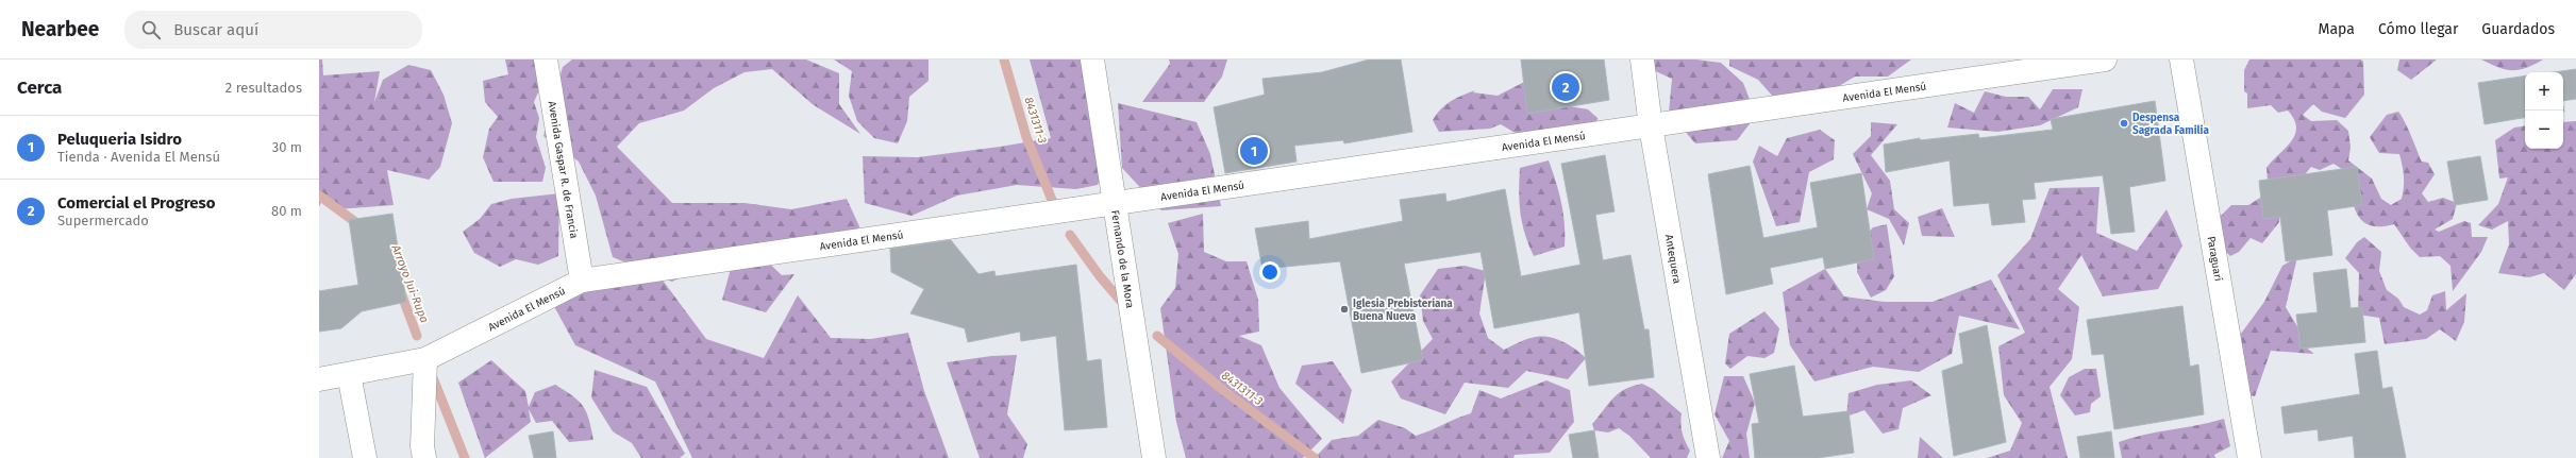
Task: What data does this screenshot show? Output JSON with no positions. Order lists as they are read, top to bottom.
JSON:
{
  "streets": {
    "street": [
      "Avenida El Mensú",
      "Avenida Gaspar R. de Francia",
      "Fernando de la Mora",
      "Antequera",
      "Paraguarí"
    ]
  },
  "crossings": [
    ["Avenida El Mensú", "Avenida Gaspar R. de Francia"],
    ["Avenida El Mensú", "Fernando de la Mora"],
    ["Avenida El Mensú", "Antequera"]
  ],
  "water": ["8431311-3", "Arroyo Jui-Rupa"],
  "places": ["Despensa Sagrada Familia", "Iglesia Prebisteriana Buena Nueva"],
  "page": {
    "header": "Nearbee",
    "search": "Buscar aquí",
    "nav": ["Mapa", "Cómo llegar", "Guardados"],
    "heading": ["Cerca", "2 resultados"],
    "pins": ["2", "1"],
    "map_buttons": ["+", "−"],
    "list": [
      {
        "mark": "1",
        "name": "Peluqueria Isidro",
        "note": "Tienda · Avenida El Mensú",
        "value": "30 m"
      },
      {
        "mark": "2",
        "name": "Comercial el Progreso",
        "note": "Supermercado",
        "value": "80 m"
      }
    ]
  }
}
